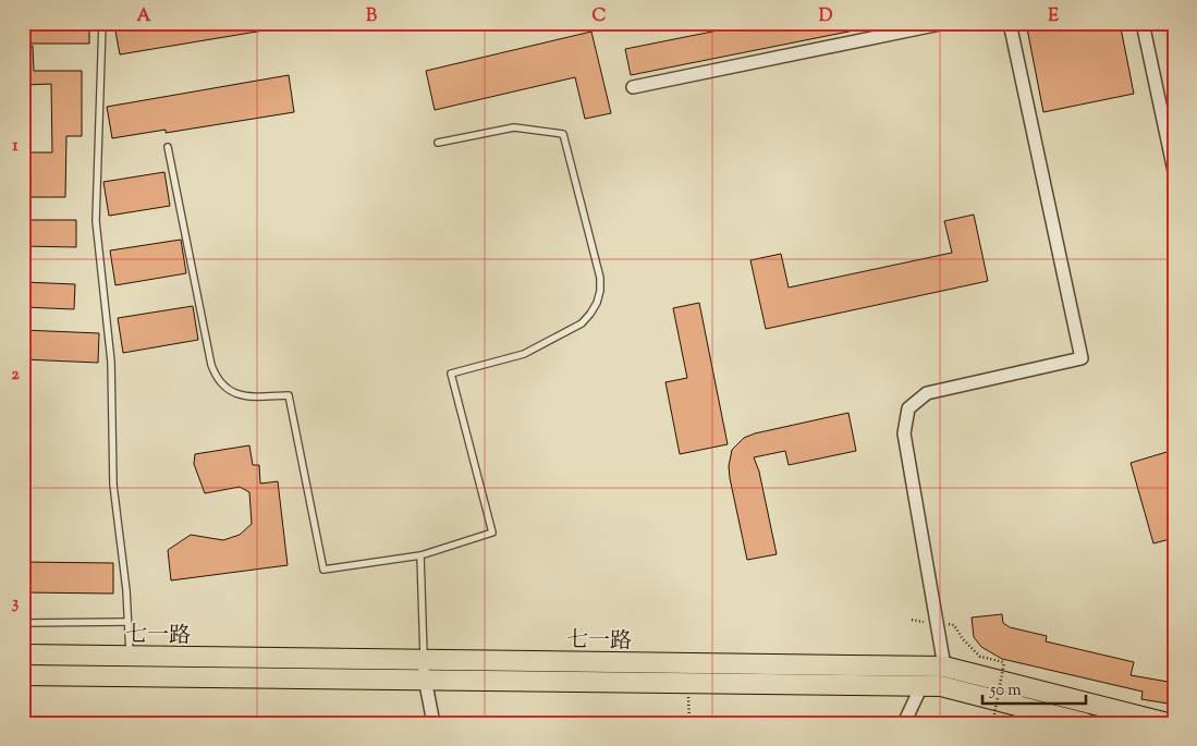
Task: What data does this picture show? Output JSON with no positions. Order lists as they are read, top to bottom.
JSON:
{
  "streets": {
    "main road": ["七一路"]
  },
  "scale_bar": "50 m",
  "grid": {
    "columns": [
      "A",
      "B",
      "C",
      "D",
      "E"
    ],
    "rows": ["1", "2", "3"]
  }
}
